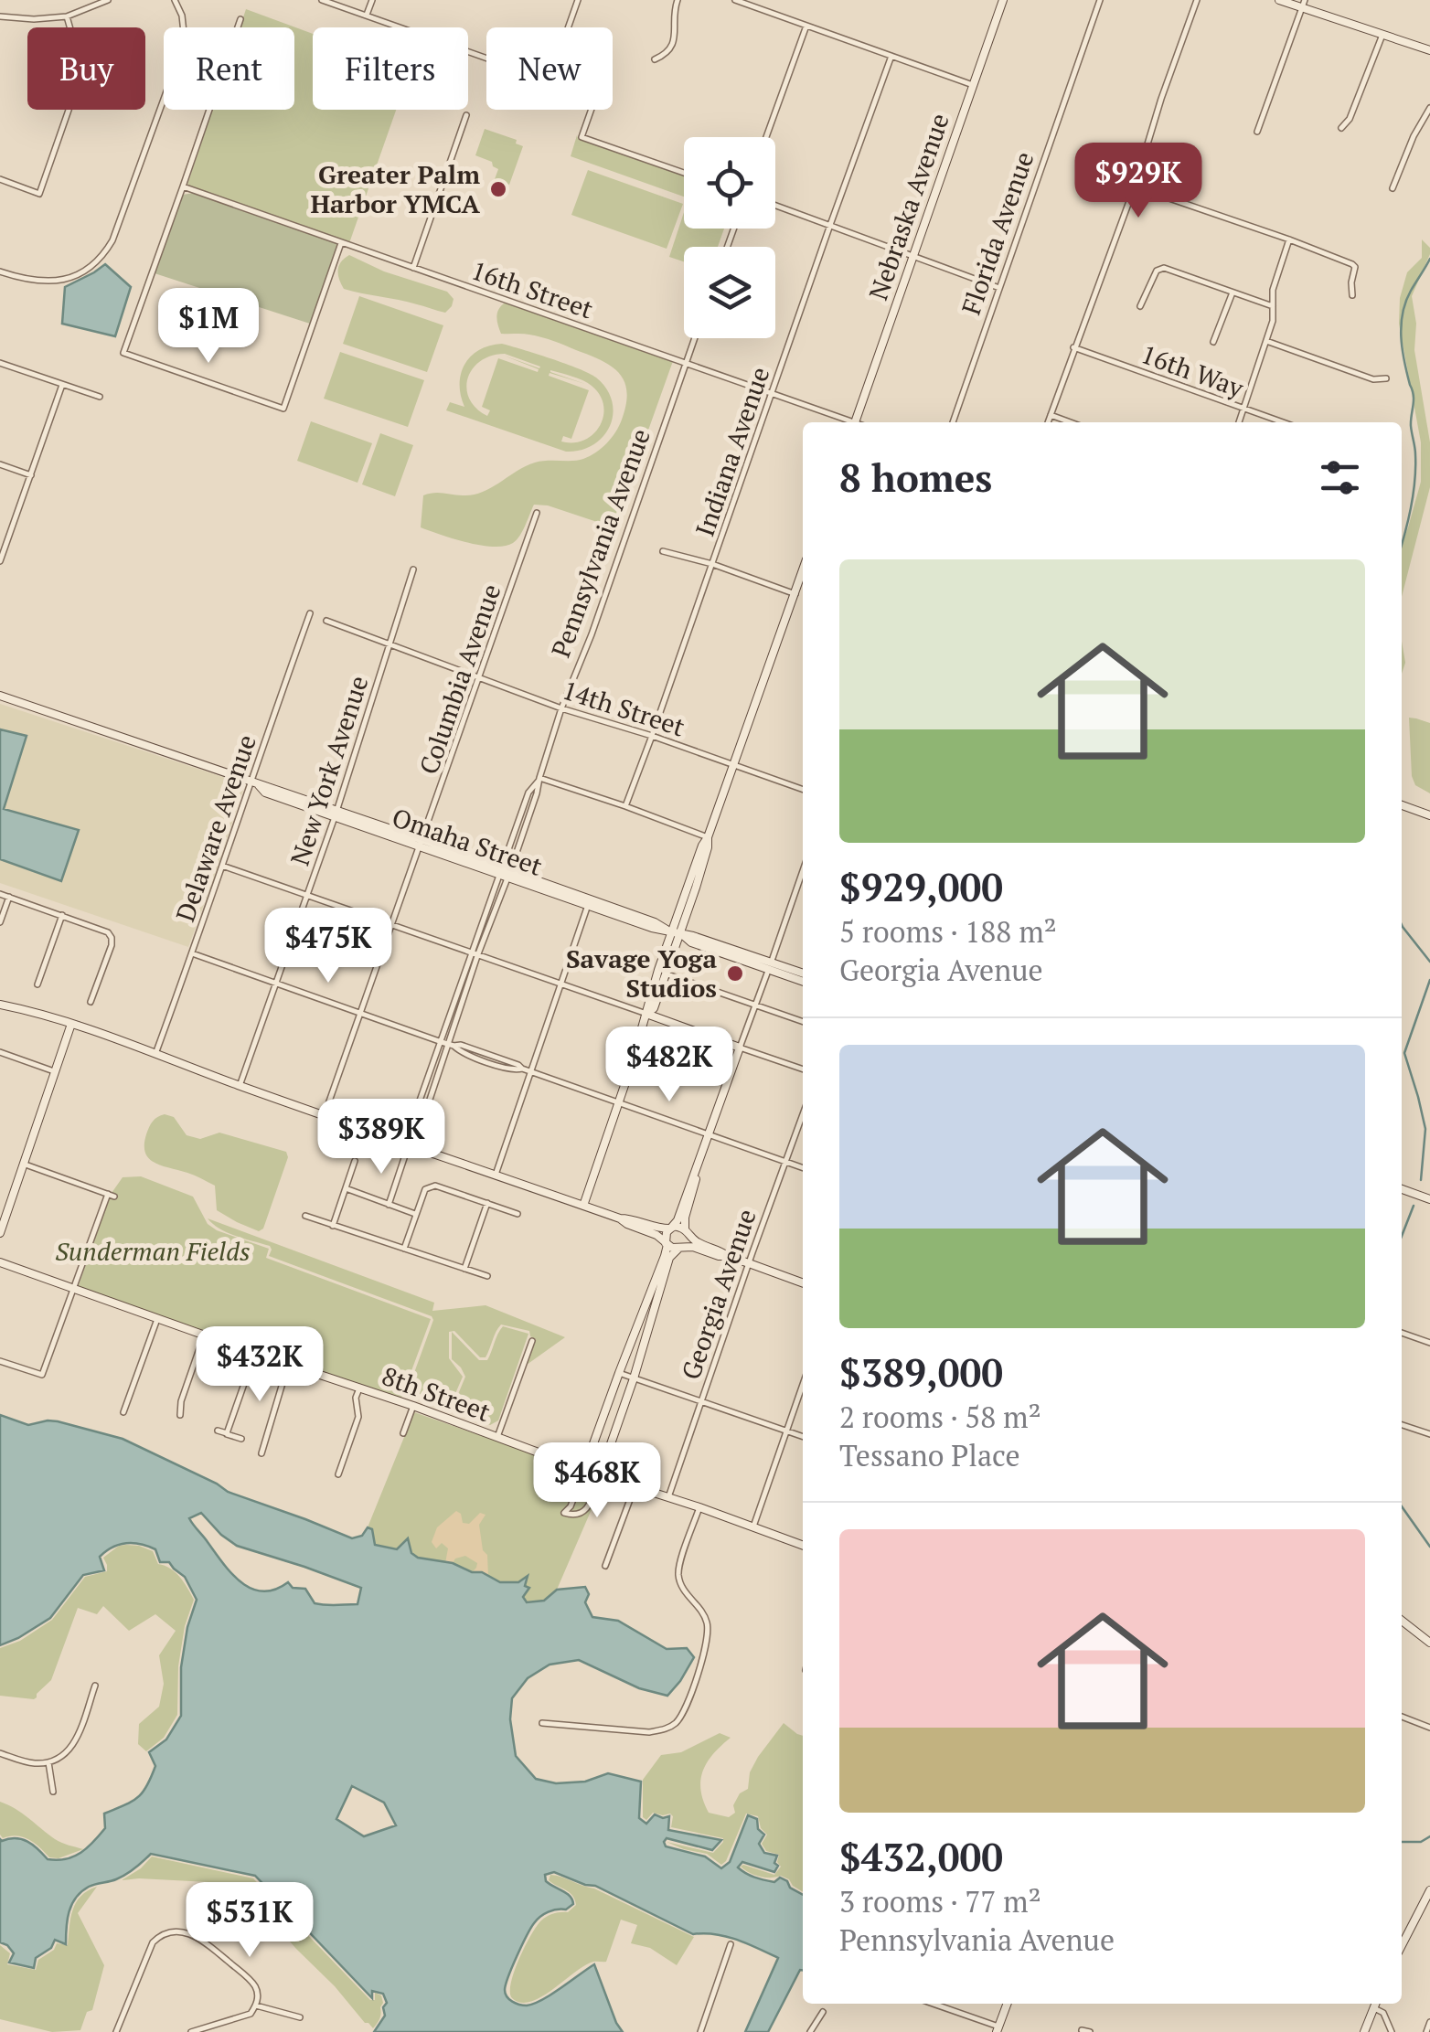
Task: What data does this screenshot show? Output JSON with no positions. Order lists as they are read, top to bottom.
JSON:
{
  "streets": {
    "street": [
      "Nebraska Avenue",
      "Florida Avenue",
      "16th Street",
      "16th Way",
      "Indiana Avenue",
      "Pennsylvania Avenue",
      "Columbia Avenue",
      "14th Street",
      "New York Avenue",
      "Delaware Avenue",
      "Omaha Street",
      "Georgia Avenue",
      "8th Street"
    ]
  },
  "crossings": [
    ["16th Street", "Indiana Avenue"],
    ["16th Street", "Pennsylvania Avenue"],
    ["Indiana Avenue", "14th Street"],
    ["Pennsylvania Avenue", "14th Street"],
    ["Pennsylvania Avenue", "Omaha Street"],
    ["Columbia Avenue", "14th Street"],
    ["Columbia Avenue", "Omaha Street"],
    ["14th Street", "New York Avenue"],
    ["New York Avenue", "Omaha Street"],
    ["Delaware Avenue", "Omaha Street"],
    ["Georgia Avenue", "8th Street"]
  ],
  "parks": ["Sunderman Fields"],
  "places": ["Greater Palm Harbor YMCA", "Savage Yoga Studios"],
  "page": {
    "chip": [
      "Buy",
      "Rent",
      "Filters",
      "New"
    ],
    "price": [
      "$929K",
      "$1M",
      "$475K",
      "$482K",
      "$389K",
      "$432K",
      "$468K",
      "$531K"
    ],
    "heading": "8 homes",
    "list": [
      {
        "name": "$929,000",
        "note": "5 rooms · 188 m² · Georgia Avenue"
      },
      {
        "name": "$389,000",
        "note": "2 rooms · 58 m² · Tessano Place"
      },
      {
        "name": "$432,000",
        "note": "3 rooms · 77 m² · Pennsylvania Avenue"
      }
    ]
  }
}
